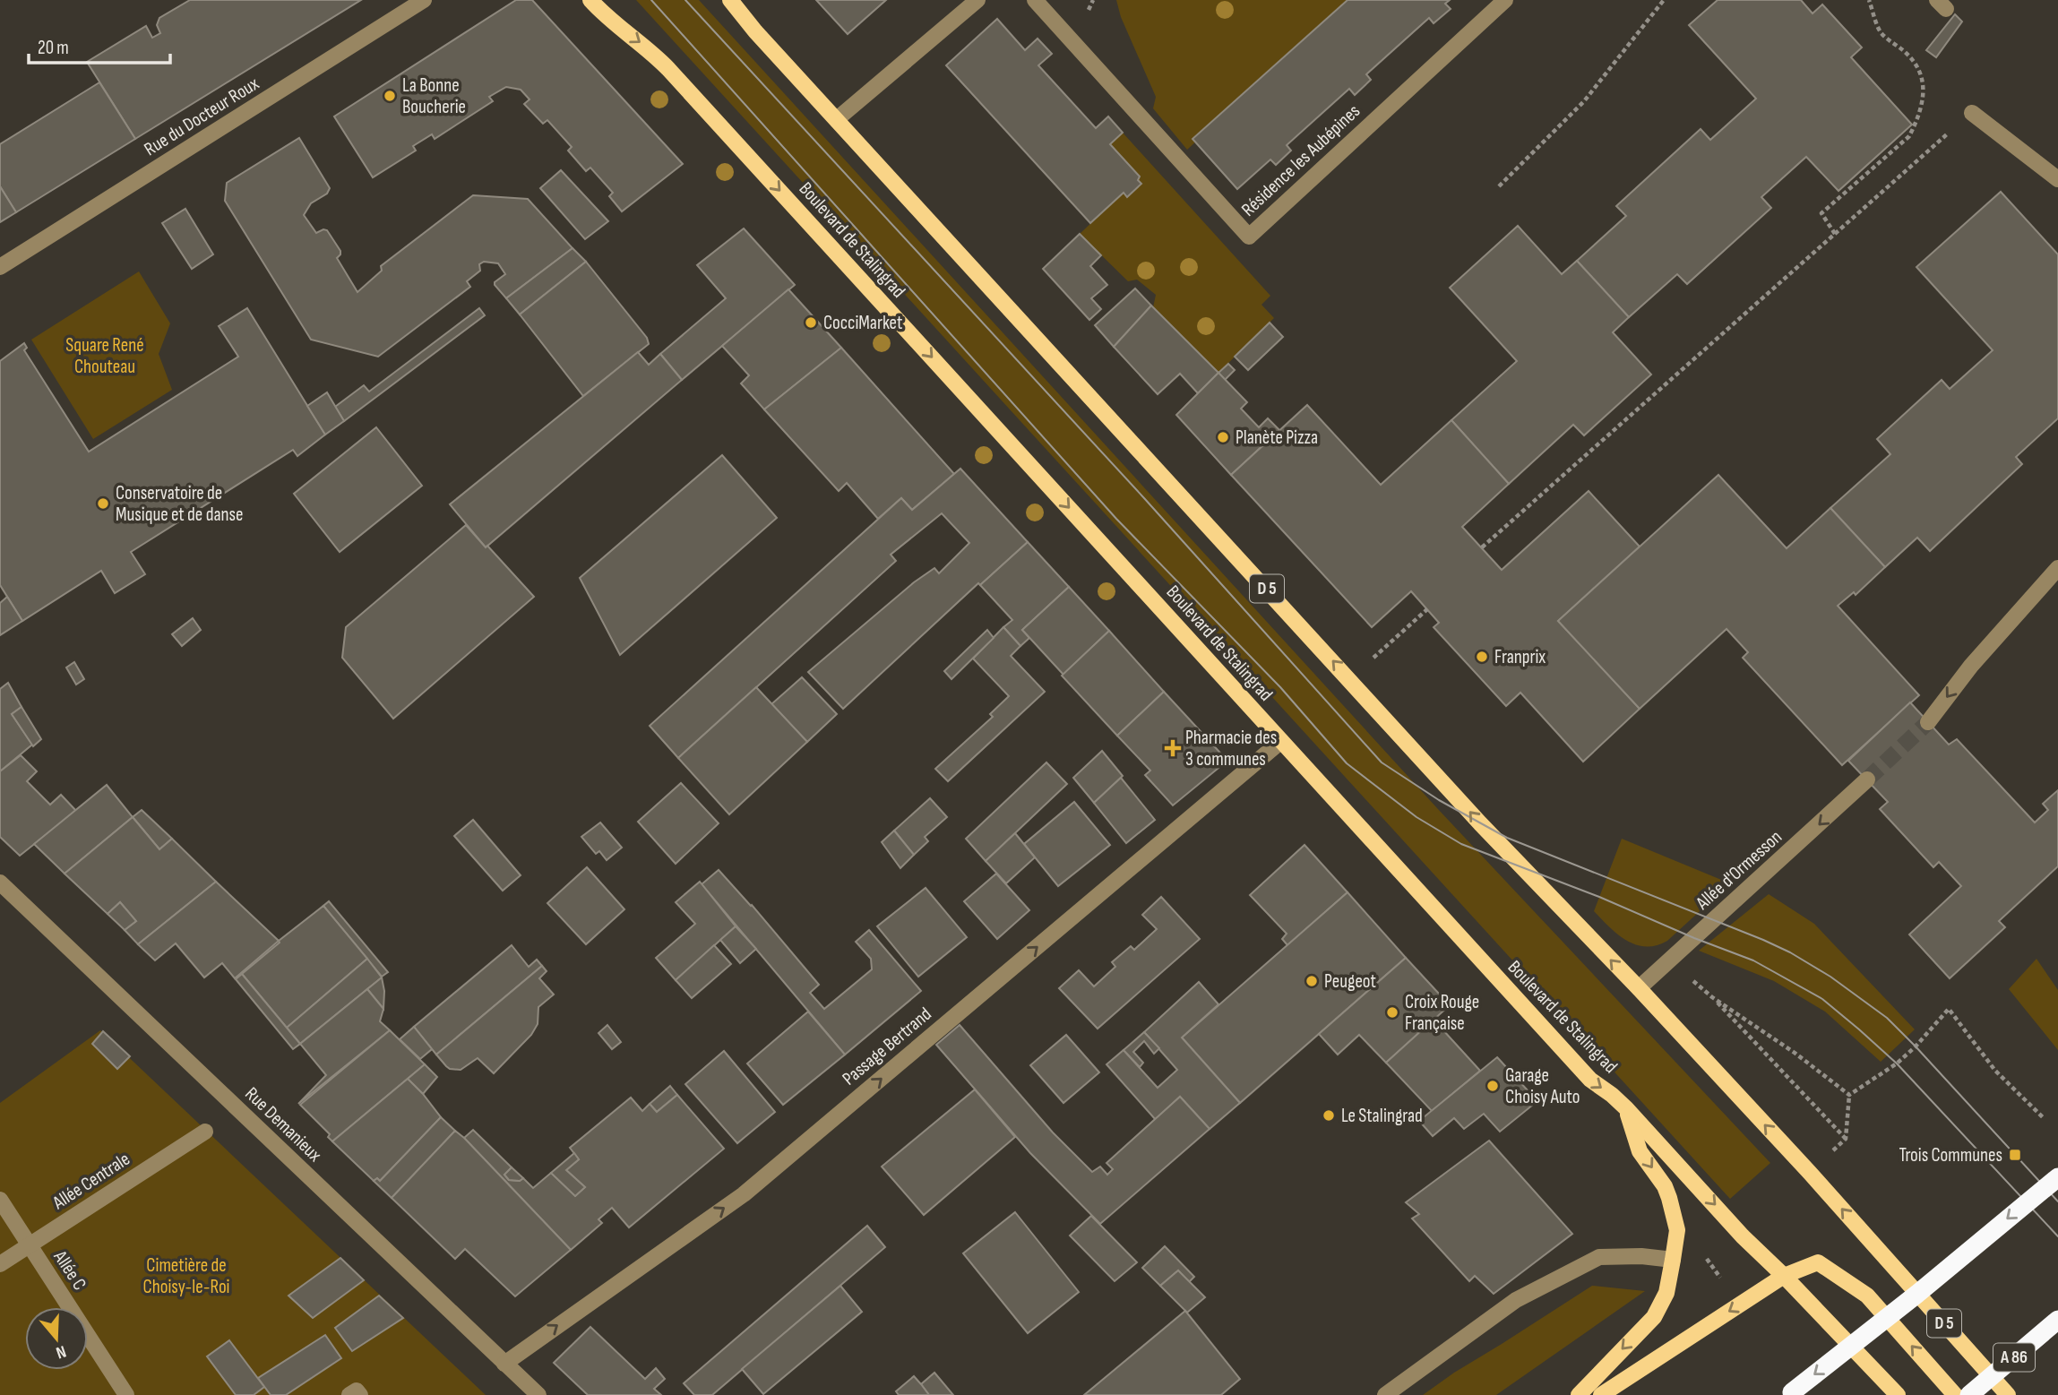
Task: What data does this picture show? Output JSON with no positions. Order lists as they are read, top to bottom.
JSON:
{
  "streets": {
    "highway": ["A 86"],
    "main road": ["Boulevard de Stalingrad", "D 5"],
    "street": [
      "Rue du Docteur Roux",
      "Résidence les Aubépines",
      "Allée d'Ormesson",
      "Passage Bertrand",
      "Rue Demanieux",
      "Allée Centrale",
      "Allée C"
    ]
  },
  "crossings": [
    ["Boulevard de Stalingrad", "Passage Bertrand"],
    ["D 5", "Allée d'Ormesson"],
    ["Passage Bertrand", "Rue Demanieux"],
    ["Allée Centrale", "Allée C"]
  ],
  "one_way": ["Allée d'Ormesson", "Passage Bertrand"],
  "parks": ["Square René Chouteau", "Cimetière de Choisy-le-Roi"],
  "places": {
    "other": [
      "La Bonne Boucherie",
      "CocciMarket",
      "Planète Pizza",
      "Conservatoire de Musique et de danse",
      "Franprix",
      "Peugeot",
      "Croix Rouge Française",
      "Garage Choisy Auto",
      "Le Stalingrad"
    ],
    "health": ["Pharmacie des 3 communes"],
    "transit": ["Trois Communes"]
  },
  "scale_bar": "20 m",
  "north": "bottom"
}
